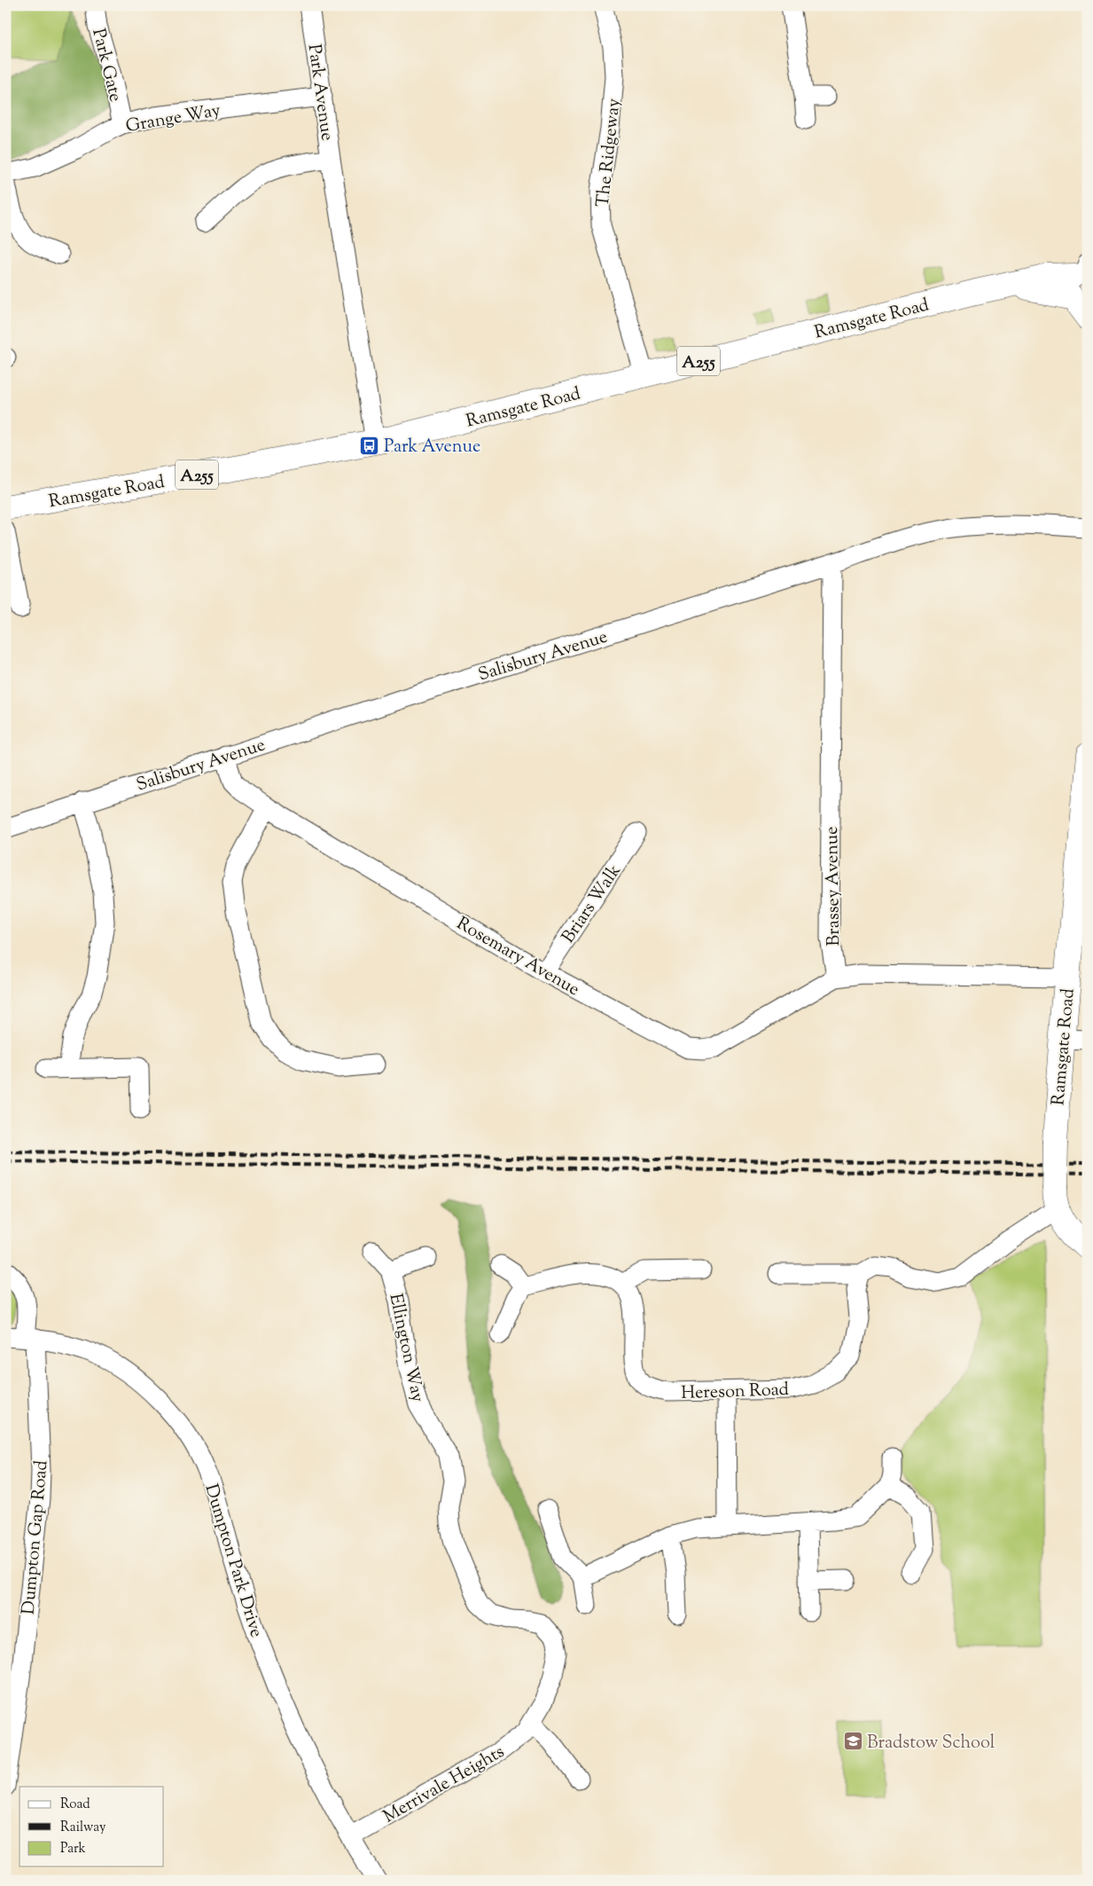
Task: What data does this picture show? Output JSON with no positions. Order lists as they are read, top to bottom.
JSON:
{
  "streets": {
    "main road": ["Ramsgate Road", "A255"],
    "street": [
      "Park Gate",
      "Park Avenue",
      "Grange Way",
      "The Ridgeway",
      "Salisbury Avenue",
      "Brassey Avenue",
      "Briars Walk",
      "Rosemary Avenue",
      "Ellington Way",
      "Hereson Road",
      "Dumpton Gap Road",
      "Dumpton Park Drive",
      "Merrivale Heights"
    ]
  },
  "crossings": [
    ["Park Gate", "Grange Way"],
    ["Park Avenue", "Grange Way"],
    ["Park Avenue", "Ramsgate Road"],
    ["The Ridgeway", "Ramsgate Road"],
    ["Salisbury Avenue", "Brassey Avenue"],
    ["Salisbury Avenue", "Rosemary Avenue"],
    ["Brassey Avenue", "Rosemary Avenue"],
    ["Briars Walk", "Rosemary Avenue"],
    ["Ellington Way", "Merrivale Heights"],
    ["Dumpton Gap Road", "Dumpton Park Drive"],
    ["Dumpton Park Drive", "Merrivale Heights"]
  ],
  "places": {
    "bus stop": ["Park Avenue"],
    "school or university": ["Bradstow School"]
  },
  "legend": ["Road", "Railway", "Park"]
}
